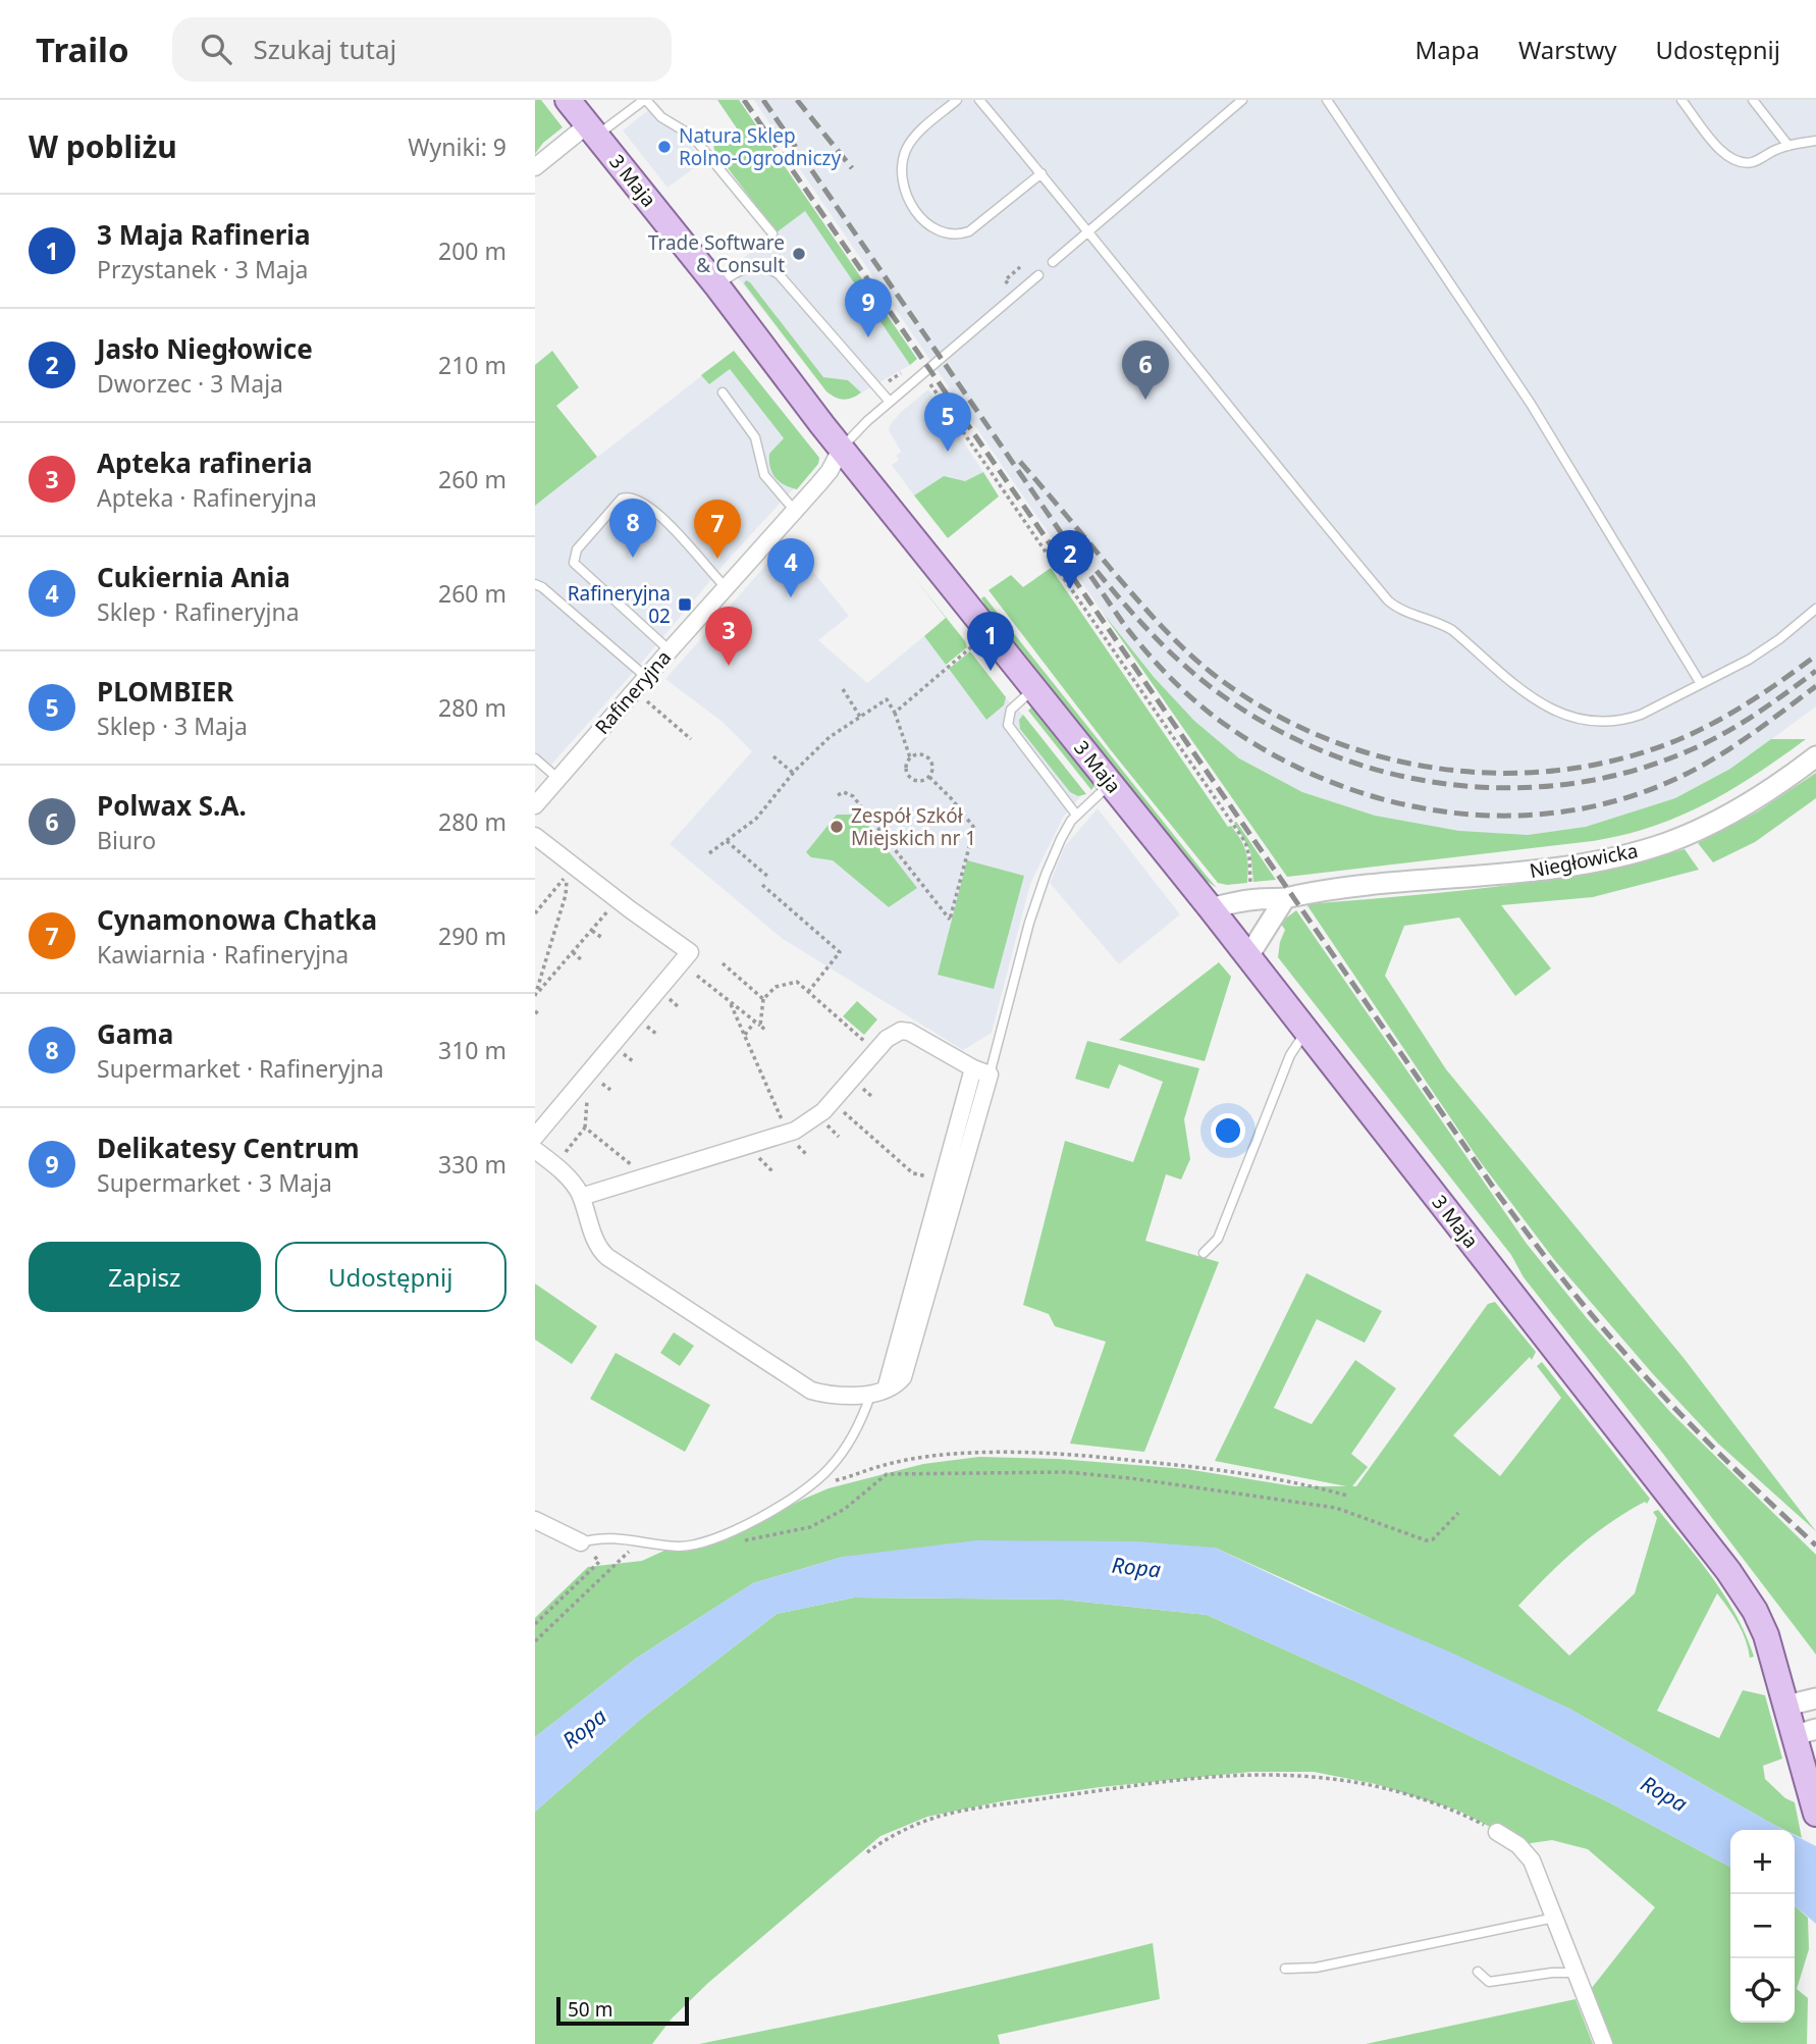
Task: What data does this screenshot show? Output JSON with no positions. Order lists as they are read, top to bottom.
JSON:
{
  "streets": {
    "main road": ["3 Maja"],
    "street": ["Rafineryjna", "Niegłowicka"]
  },
  "crossings": [
    ["3 Maja", "Rafineryjna"],
    ["3 Maja", "Niegłowicka"]
  ],
  "water": ["Ropa"],
  "places": {
    "other": ["Natura Sklep Rolno-Ogrodniczy", "Trade Software & Consult", "Zespół Szkół Miejskich nr 1"],
    "transit": ["Rafineryjna 02"]
  },
  "scale_bar": "50 m",
  "page": {
    "header": "Trailo",
    "search": "Szukaj tutaj",
    "nav": ["Mapa", "Warstwy", "Udostępnij"],
    "heading": ["W pobliżu", "Wyniki: 9"],
    "list": [
      {
        "mark": "1",
        "name": "3 Maja Rafineria",
        "note": "Przystanek · 3 Maja",
        "value": "200 m"
      },
      {
        "mark": "2",
        "name": "Jasło Niegłowice",
        "note": "Dworzec · 3 Maja",
        "value": "210 m"
      },
      {
        "mark": "3",
        "name": "Apteka rafineria",
        "note": "Apteka · Rafineryjna",
        "value": "260 m"
      },
      {
        "mark": "4",
        "name": "Cukiernia Ania",
        "note": "Sklep · Rafineryjna",
        "value": "260 m"
      },
      {
        "mark": "5",
        "name": "PLOMBIER",
        "note": "Sklep · 3 Maja",
        "value": "280 m"
      },
      {
        "mark": "6",
        "name": "Polwax S.A.",
        "note": "Biuro",
        "value": "280 m"
      },
      {
        "mark": "7",
        "name": "Cynamonowa Chatka",
        "note": "Kawiarnia · Rafineryjna",
        "value": "290 m"
      },
      {
        "mark": "8",
        "name": "Gama",
        "note": "Supermarket · Rafineryjna",
        "value": "310 m"
      },
      {
        "mark": "9",
        "name": "Delikatesy Centrum",
        "note": "Supermarket · 3 Maja",
        "value": "330 m"
      }
    ],
    "pins": [
      "9",
      "6",
      "5",
      "8",
      "7",
      "2",
      "4",
      "3",
      "1"
    ],
    "buttons": ["Zapisz", "Udostępnij"],
    "map_buttons": ["+", "−"],
    "scale": "50 m"
  }
}
